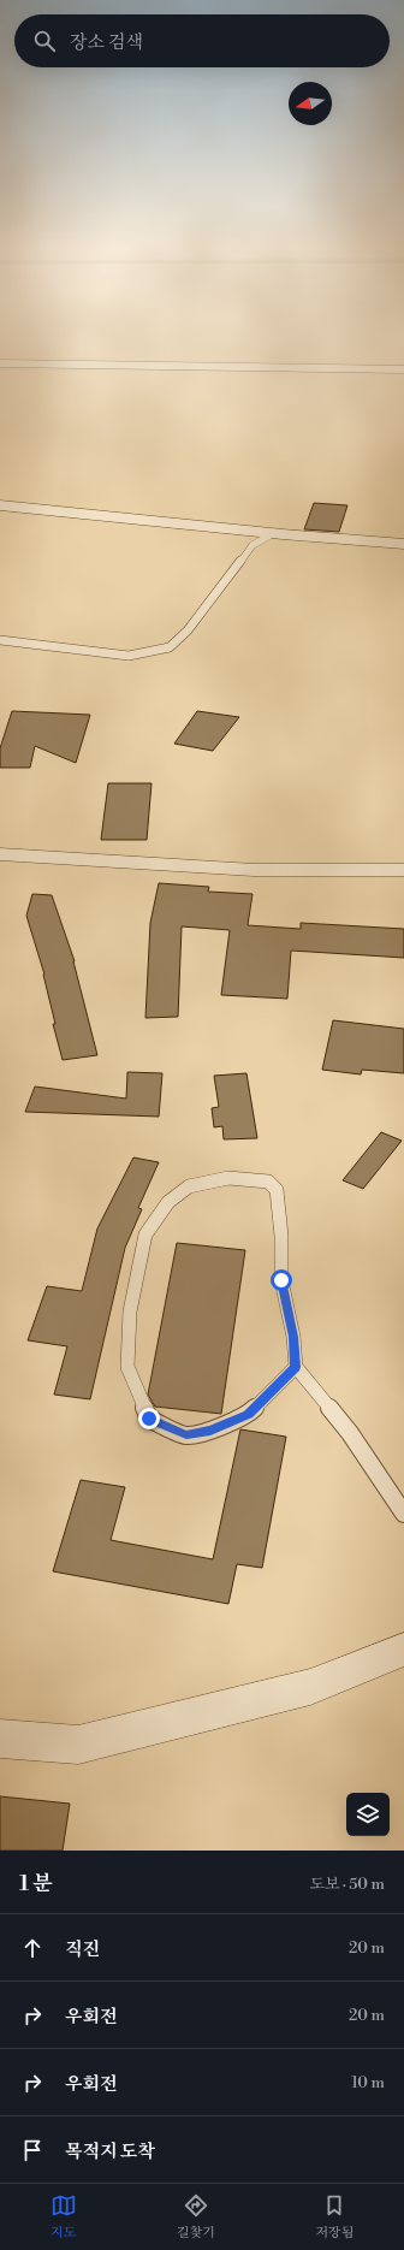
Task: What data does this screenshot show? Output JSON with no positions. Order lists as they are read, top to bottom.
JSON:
{
  "north": "left",
  "page": {
    "search": "장소 검색",
    "heading": ["1 분", "도보 · 50 m"],
    "list": [
      ["직진", "20 m"],
      ["우회전", "20 m"],
      ["우회전", "10 m"],
      "목적지 도착"
    ],
    "nav": ["지도", "길찾기", "저장됨"]
  }
}
